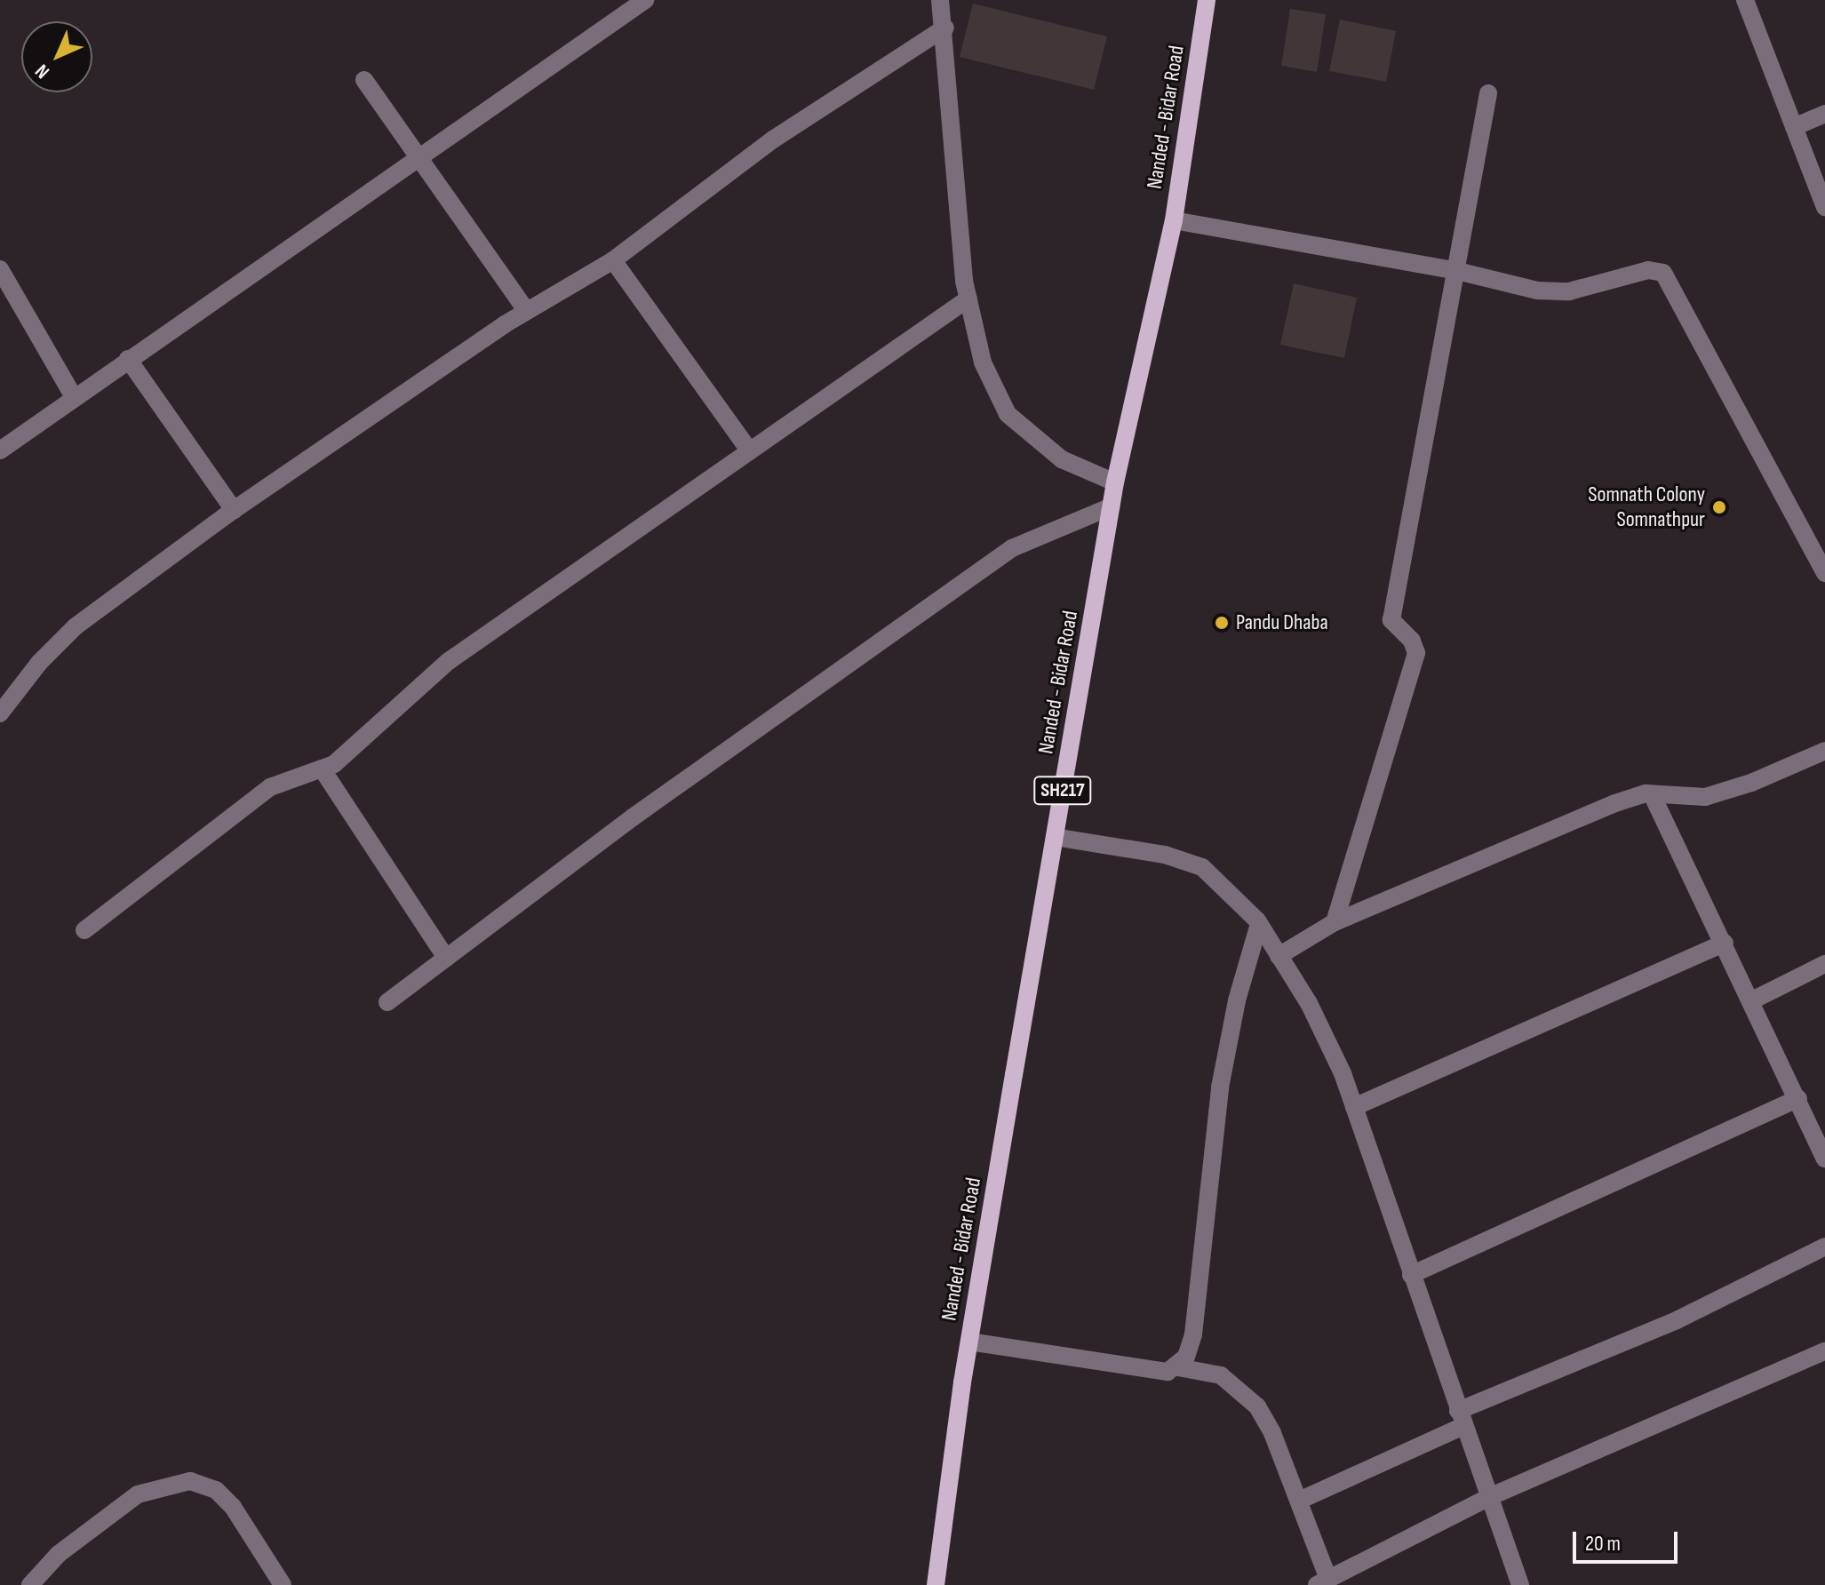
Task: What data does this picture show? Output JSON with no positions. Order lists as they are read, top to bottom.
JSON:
{
  "streets": {
    "main road": ["Nanded - Bidar Road", "SH217"]
  },
  "places": ["Somnath Colony Somnathpur", "Pandu Dhaba"],
  "scale_bar": "20 m",
  "north": "bottom left"
}
